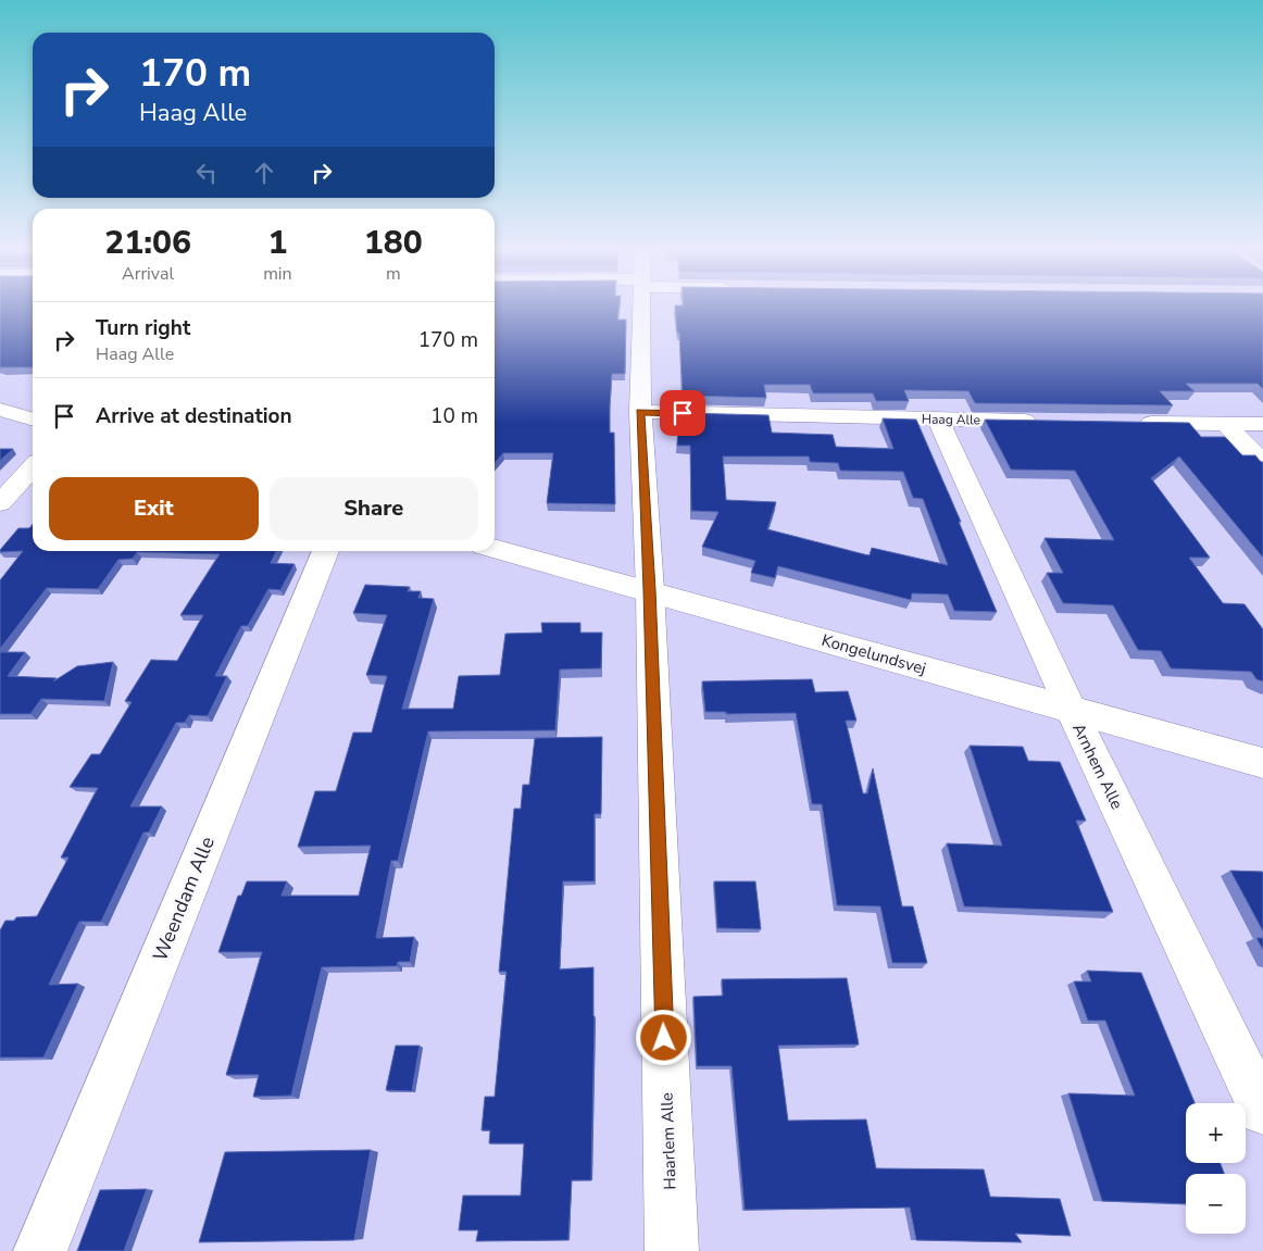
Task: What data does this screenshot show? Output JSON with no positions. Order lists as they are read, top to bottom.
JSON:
{
  "streets": {
    "street": [
      "Haag Alle",
      "Kongelundsvej",
      "Arnhem Alle",
      "Weendam Alle",
      "Haarlem Alle"
    ]
  },
  "crossings": [
    ["Haag Alle", "Arnhem Alle"],
    ["Haag Alle", "Haarlem Alle"],
    ["Kongelundsvej", "Arnhem Alle"],
    ["Kongelundsvej", "Haarlem Alle"]
  ],
  "page": {
    "turn": ["170 m", "Haag Alle"],
    "eta": [
      "21:06",
      "Arrival",
      "1",
      "min",
      "180",
      "m"
    ],
    "list": [
      {
        "name": "Turn right",
        "note": "Haag Alle",
        "value": "170 m"
      },
      {
        "name": "Arrive at destination",
        "value": "10 m"
      }
    ],
    "buttons": ["Exit", "Share"],
    "map_buttons": ["+", "−"]
  }
}
